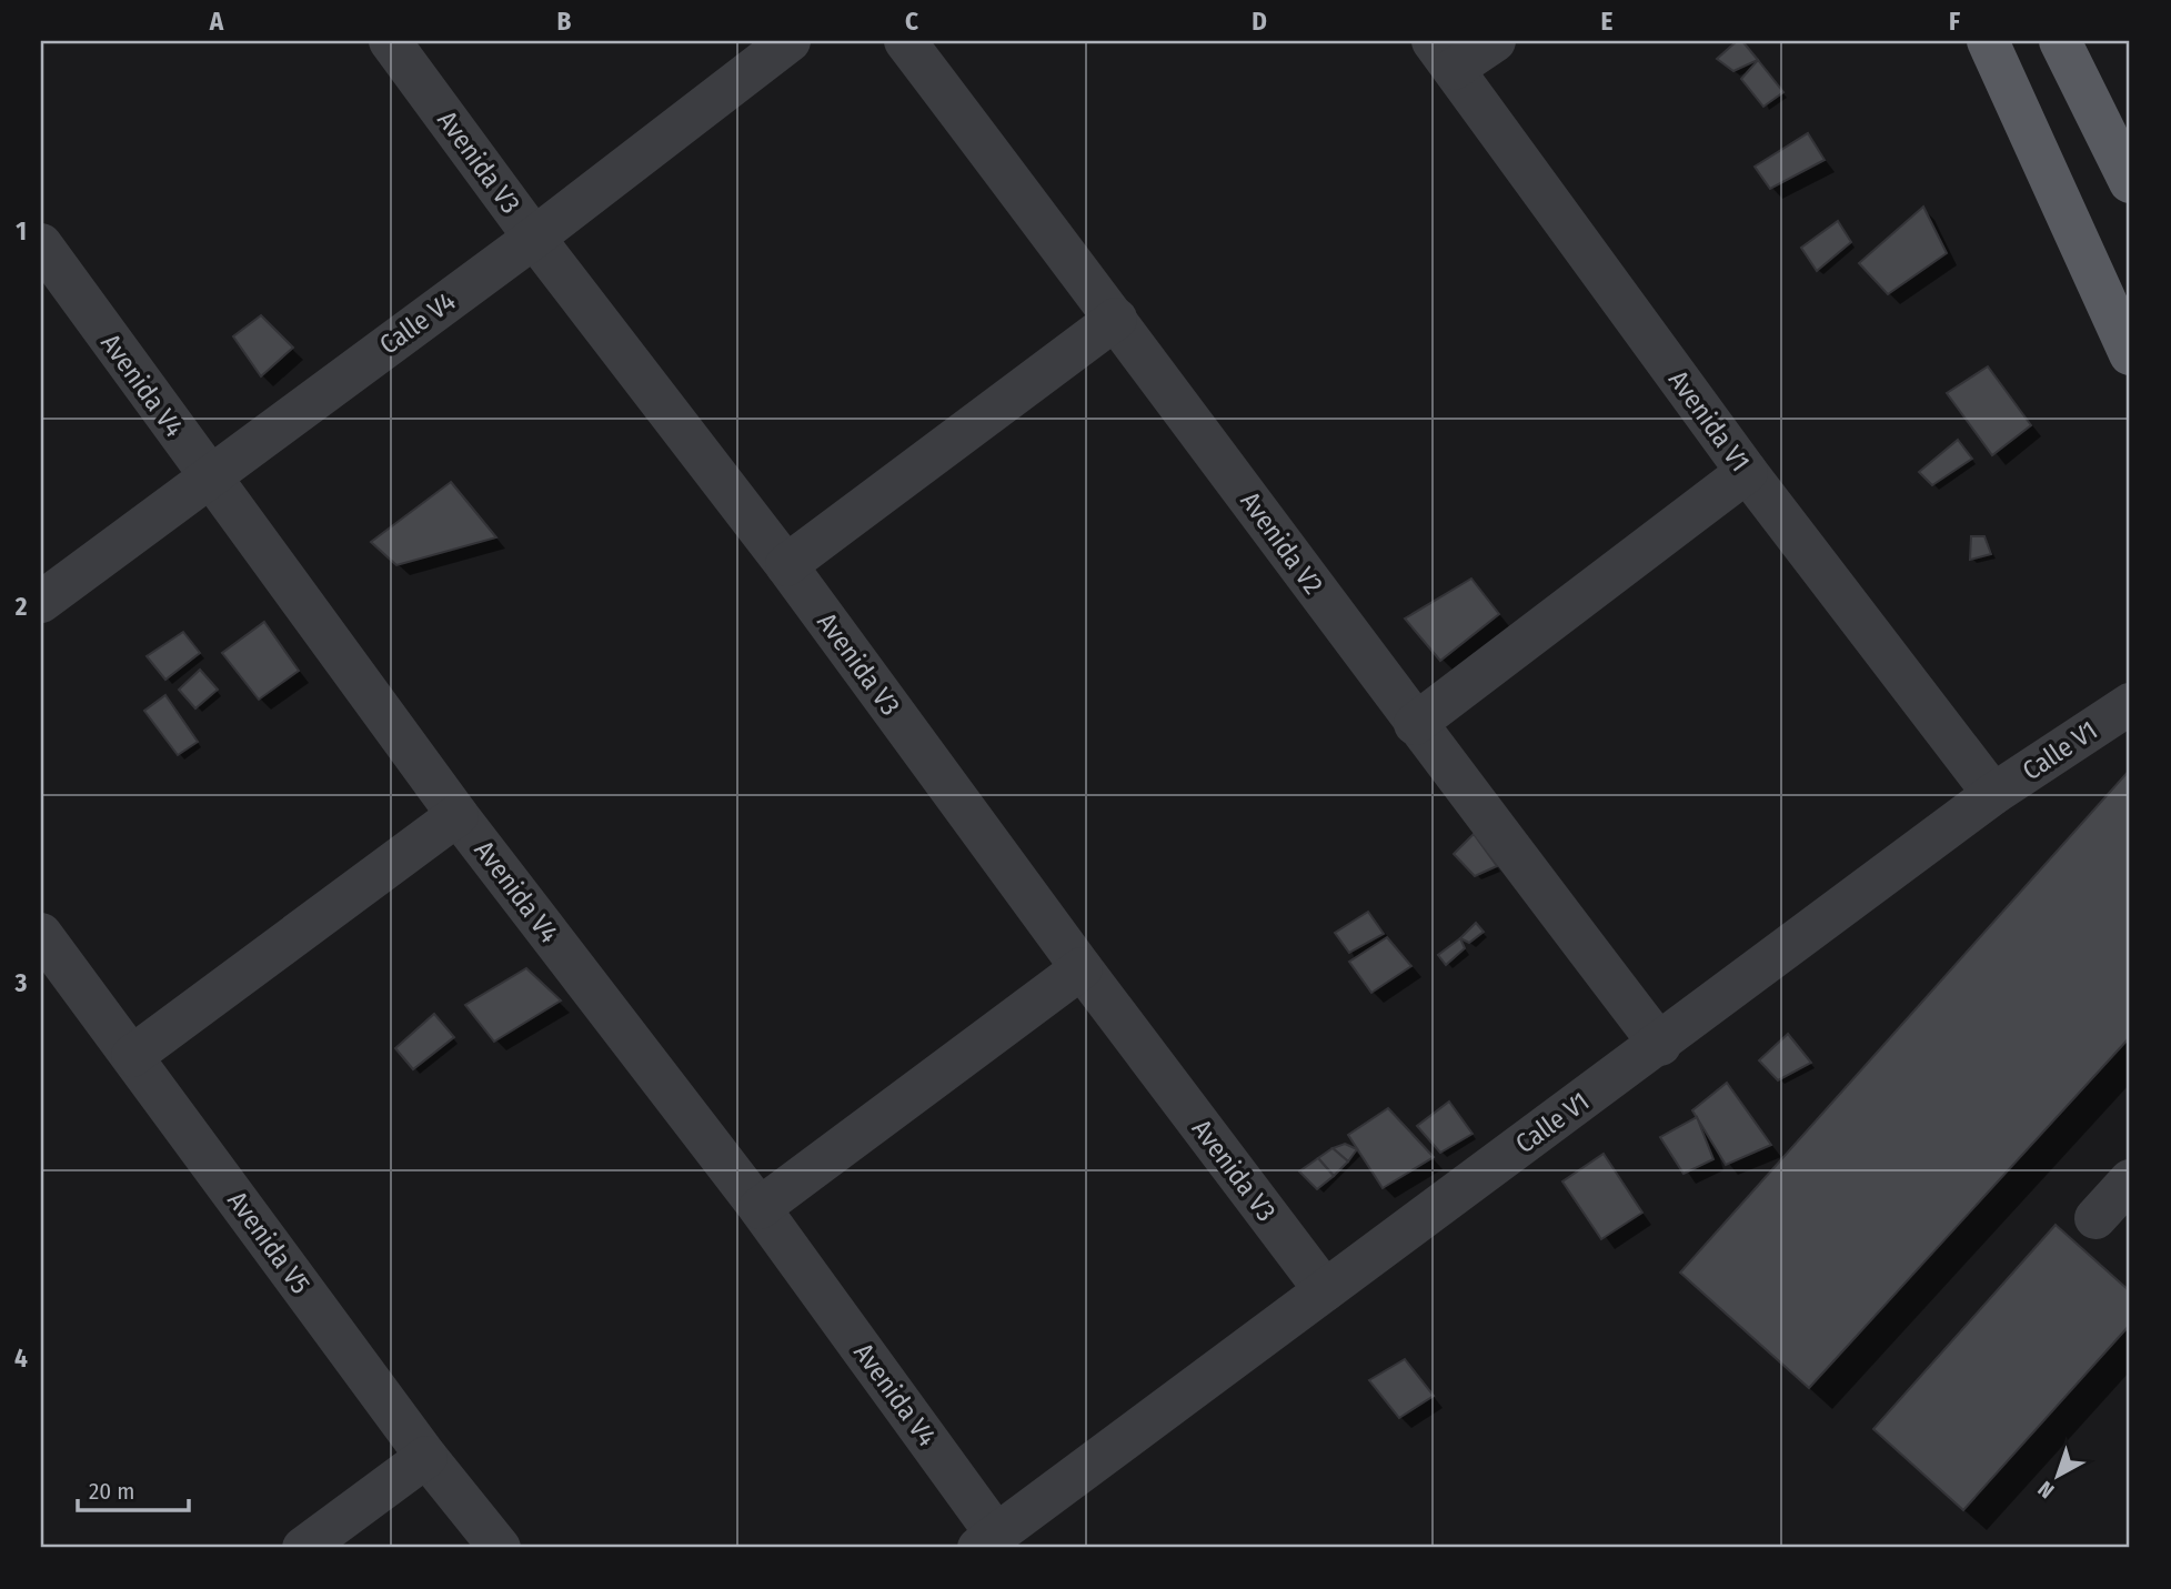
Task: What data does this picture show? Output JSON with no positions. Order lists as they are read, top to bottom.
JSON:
{
  "streets": {
    "street": [
      "Avenida V3",
      "Calle V4",
      "Avenida V4",
      "Avenida V1",
      "Avenida V2",
      "Calle V1",
      "Avenida V5"
    ]
  },
  "crossings": [
    ["Avenida V3", "Calle V4"],
    ["Avenida V3", "Calle V1"],
    ["Calle V4", "Avenida V4"],
    ["Avenida V4", "Calle V1"],
    ["Avenida V1", "Calle V1"],
    ["Avenida V2", "Calle V1"]
  ],
  "scale_bar": "20 m",
  "north": "bottom left",
  "grid": {
    "columns": [
      "A",
      "B",
      "C",
      "D",
      "E",
      "F"
    ],
    "rows": [
      "1",
      "2",
      "3",
      "4"
    ]
  }
}
